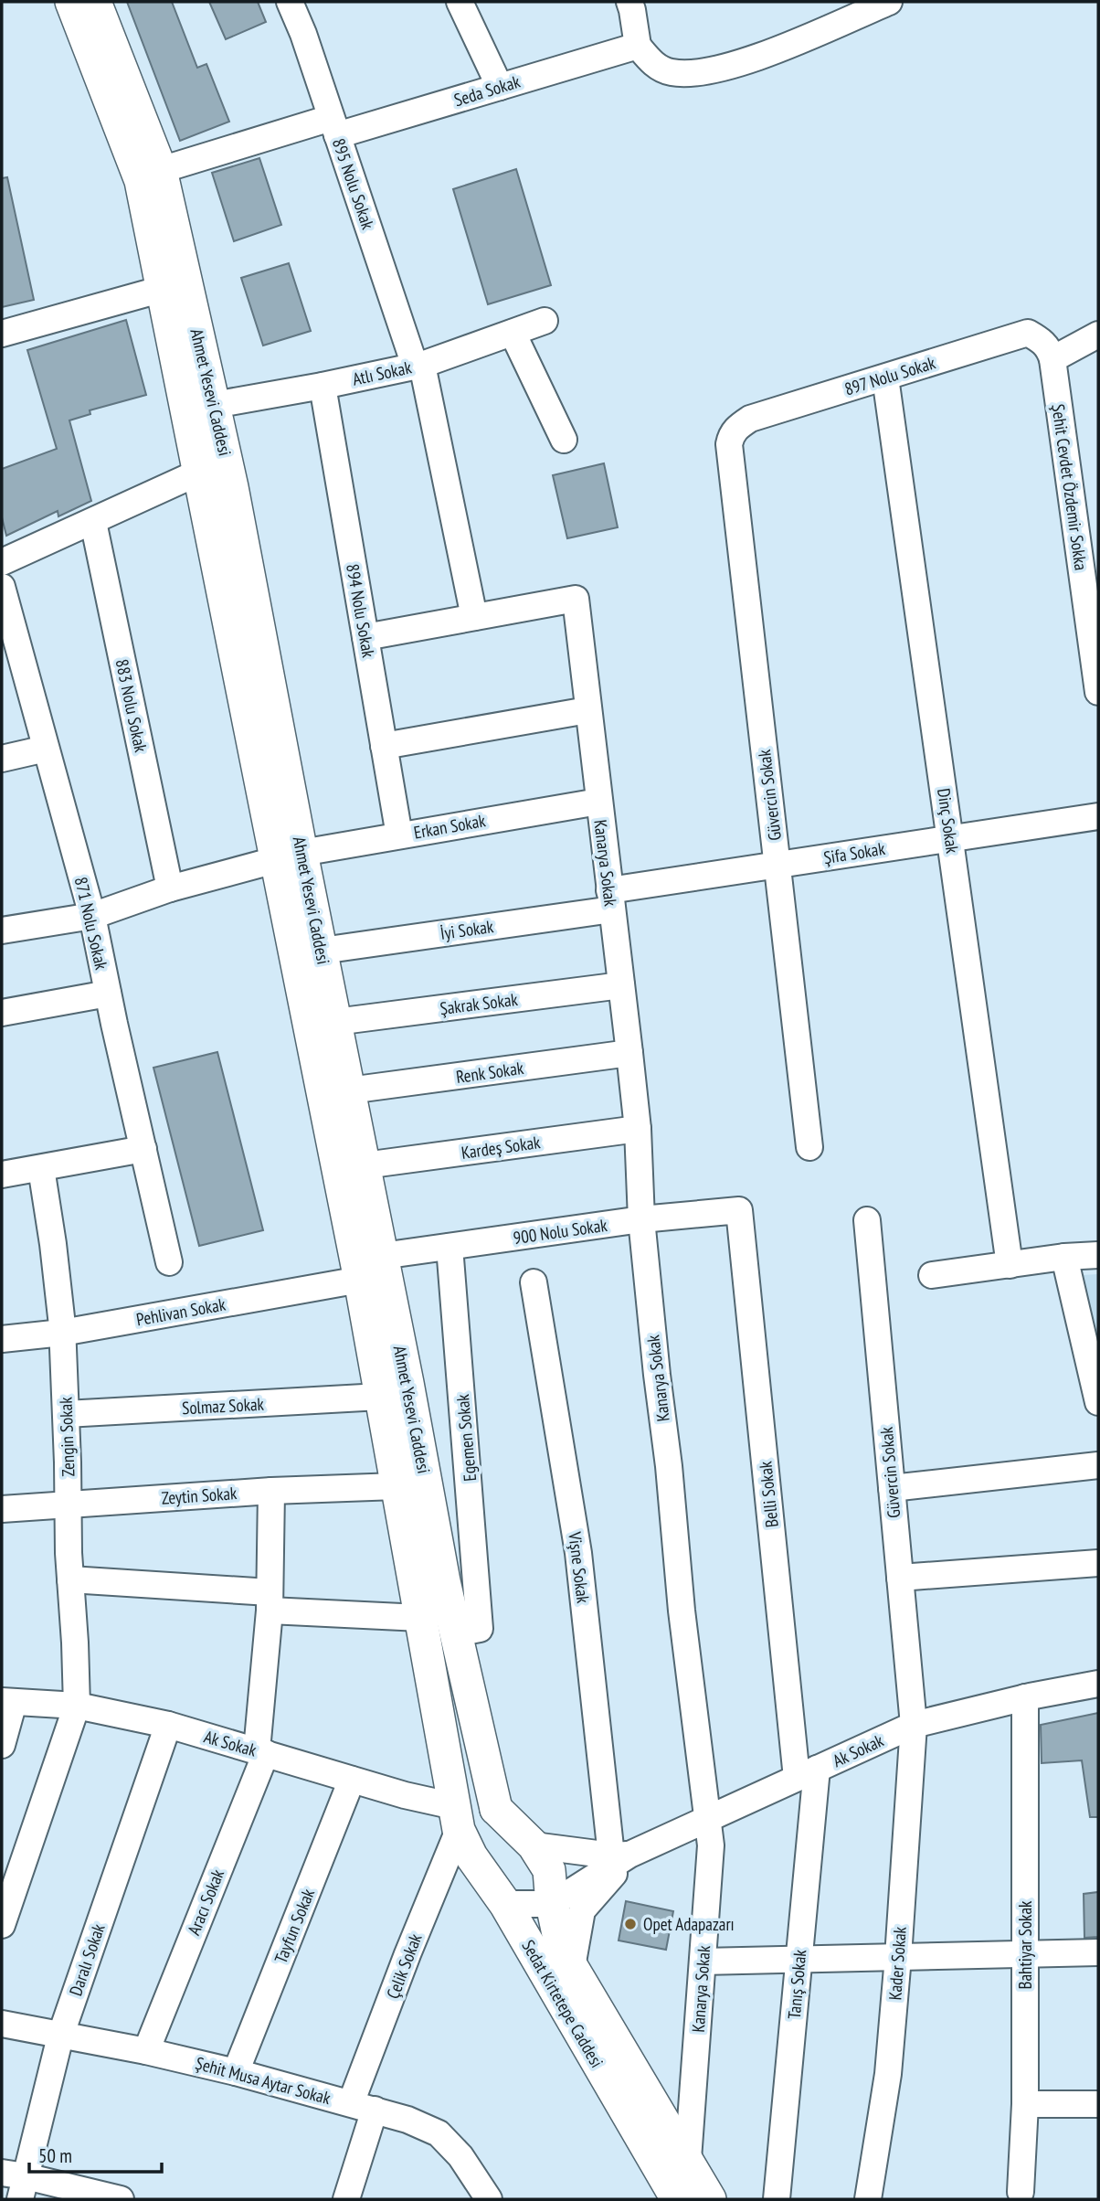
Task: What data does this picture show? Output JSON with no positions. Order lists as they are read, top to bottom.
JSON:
{
  "streets": {
    "main road": ["Ahmet Yesevi Caddesi", "Sedat Kirtetepe Caddesi"],
    "street": [
      "Seda Sokak",
      "895 Nolu Sokak",
      "Atlı Sokak",
      "897 Nolu Sokak",
      "Şehit Cevdet Özdemir Sokka",
      "894 Nolu Sokak",
      "883 Nolu Sokak",
      "Güvercin Sokak",
      "Dinç Sokak",
      "Erkan Sokak",
      "Şifa Sokak",
      "Kanarya Sokak",
      "871 Nolu Sokak",
      "İyi Sokak",
      "Şakrak Sokak",
      "Renk Sokak",
      "Kardeş Sokak",
      "900 Nolu Sokak",
      "Pehlivan Sokak",
      "Solmaz Sokak",
      "Zengin Sokak",
      "Egemen Sokak",
      "Belli Sokak",
      "Zeytin Sokak",
      "Vişne Sokak",
      "Ak Sokak",
      "Aracı Sokak",
      "Tayfun Sokak",
      "Bahtiyar Sokak",
      "Daralı Sokak",
      "Kader Sokak",
      "Çelik Sokak",
      "Tanış Sokak",
      "Şehit Musa Aytar Sokak"
    ]
  },
  "crossings": [
    ["Seda Sokak", "895 Nolu Sokak"],
    ["Seda Sokak", "Ahmet Yesevi Caddesi"],
    ["895 Nolu Sokak", "Atlı Sokak"],
    ["895 Nolu Sokak", "Kanarya Sokak"],
    ["Atlı Sokak", "Ahmet Yesevi Caddesi"],
    ["Atlı Sokak", "894 Nolu Sokak"],
    ["897 Nolu Sokak", "Şehit Cevdet Özdemir Sokka"],
    ["897 Nolu Sokak", "Güvercin Sokak"],
    ["897 Nolu Sokak", "Dinç Sokak"],
    ["Ahmet Yesevi Caddesi", "Erkan Sokak"],
    ["Ahmet Yesevi Caddesi", "İyi Sokak"],
    ["Ahmet Yesevi Caddesi", "Şakrak Sokak"],
    ["Ahmet Yesevi Caddesi", "Renk Sokak"],
    ["Ahmet Yesevi Caddesi", "Kardeş Sokak"],
    ["Ahmet Yesevi Caddesi", "900 Nolu Sokak"],
    ["Ahmet Yesevi Caddesi", "Pehlivan Sokak"],
    ["Ahmet Yesevi Caddesi", "Solmaz Sokak"],
    ["Ahmet Yesevi Caddesi", "Egemen Sokak"],
    ["Ahmet Yesevi Caddesi", "Zeytin Sokak"],
    ["Ahmet Yesevi Caddesi", "Ak Sokak"],
    ["Ahmet Yesevi Caddesi", "Çelik Sokak"],
    ["Ahmet Yesevi Caddesi", "Sedat Kirtetepe Caddesi"],
    ["894 Nolu Sokak", "Erkan Sokak"],
    ["883 Nolu Sokak", "Erkan Sokak"],
    ["Güvercin Sokak", "Şifa Sokak"],
    ["Güvercin Sokak", "Ak Sokak"],
    ["Güvercin Sokak", "Kader Sokak"],
    ["Dinç Sokak", "Şifa Sokak"],
    ["Erkan Sokak", "Kanarya Sokak"],
    ["Erkan Sokak", "871 Nolu Sokak"],
    ["Şifa Sokak", "Kanarya Sokak"],
    ["Şifa Sokak", "İyi Sokak"],
    ["Kanarya Sokak", "İyi Sokak"],
    ["Kanarya Sokak", "Şakrak Sokak"],
    ["Kanarya Sokak", "Renk Sokak"],
    ["Kanarya Sokak", "Kardeş Sokak"],
    ["Kanarya Sokak", "900 Nolu Sokak"],
    ["Kanarya Sokak", "Ak Sokak"],
    ["Kanarya Sokak", "Sedat Kirtetepe Caddesi"],
    ["900 Nolu Sokak", "Egemen Sokak"],
    ["900 Nolu Sokak", "Belli Sokak"],
    ["Pehlivan Sokak", "Zengin Sokak"],
    ["Solmaz Sokak", "Zengin Sokak"],
    ["Zengin Sokak", "Zeytin Sokak"],
    ["Zengin Sokak", "Ak Sokak"],
    ["Belli Sokak", "Ak Sokak"],
    ["Belli Sokak", "Tanış Sokak"],
    ["Zeytin Sokak", "Aracı Sokak"],
    ["Vişne Sokak", "Ak Sokak"],
    ["Ak Sokak", "Aracı Sokak"],
    ["Ak Sokak", "Tayfun Sokak"],
    ["Ak Sokak", "Bahtiyar Sokak"],
    ["Ak Sokak", "Daralı Sokak"],
    ["Ak Sokak", "Kader Sokak"],
    ["Ak Sokak", "Çelik Sokak"],
    ["Ak Sokak", "Tanış Sokak"],
    ["Ak Sokak", "Sedat Kirtetepe Caddesi"],
    ["Aracı Sokak", "Şehit Musa Aytar Sokak"],
    ["Tayfun Sokak", "Şehit Musa Aytar Sokak"],
    ["Daralı Sokak", "Şehit Musa Aytar Sokak"],
    ["Çelik Sokak", "Sedat Kirtetepe Caddesi"],
    ["Çelik Sokak", "Şehit Musa Aytar Sokak"]
  ],
  "places": ["Opet Adapazarı"],
  "scale_bar": "50 m"
}
